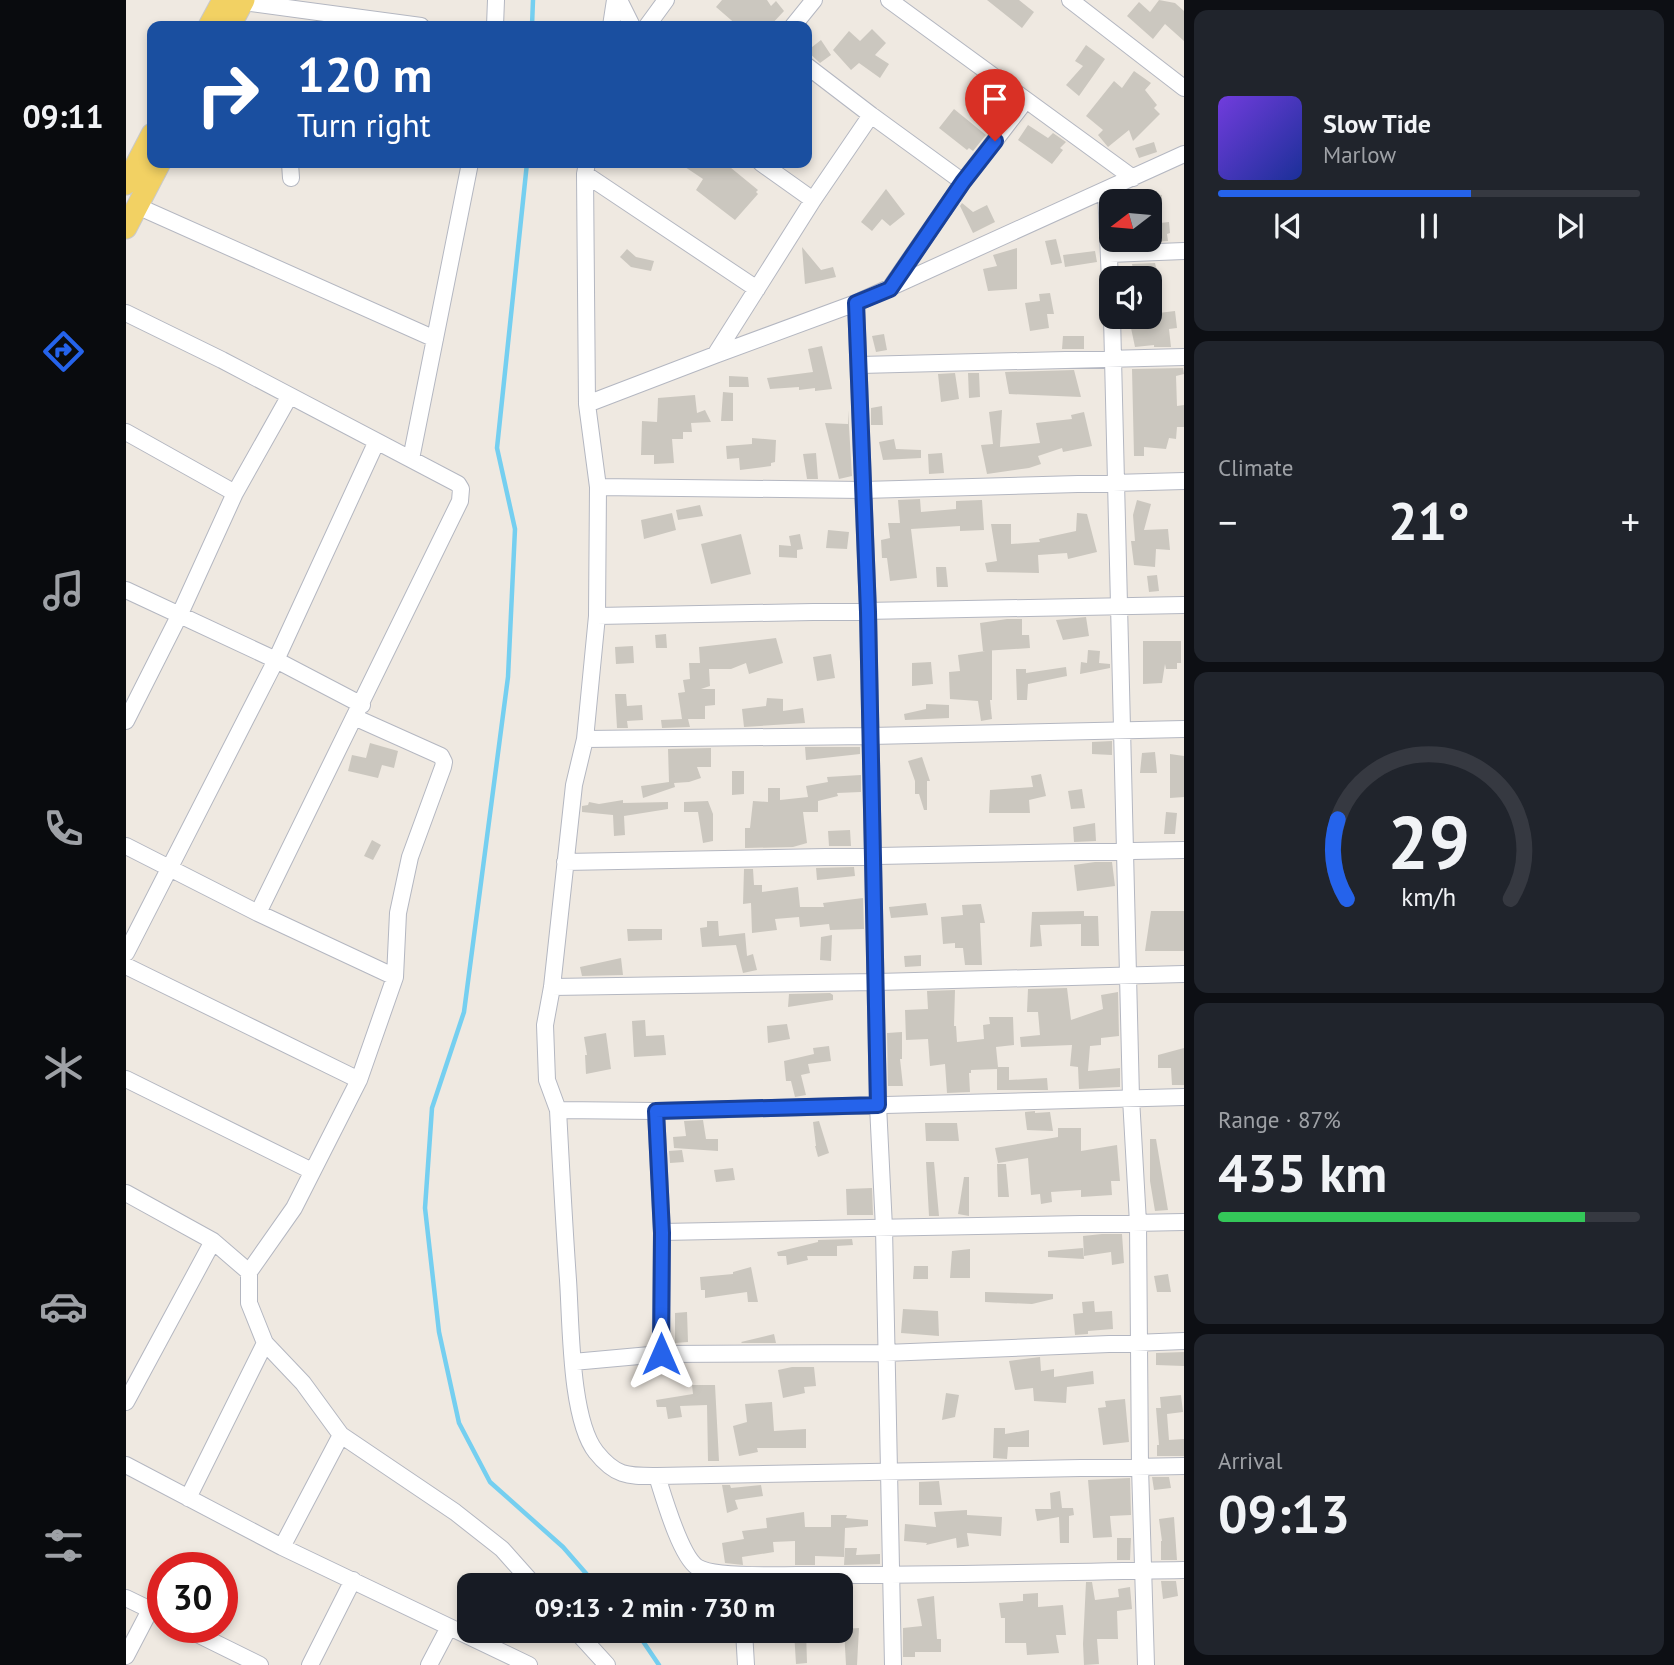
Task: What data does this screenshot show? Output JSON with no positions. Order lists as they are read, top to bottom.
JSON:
{
  "north": "left",
  "page": {
    "tabs": "09:11",
    "turn": ["120 m", "Turn right"],
    "song": ["Slow Tide", "Marlow"],
    "tile": [
      "Climate",
      ["Range · 87%", "435 km"],
      ["Arrival", "09:13"]
    ],
    "heat": ["−", "21°", "+"],
    "limit": "30",
    "trip": "09:13 · 2 min · 730 m",
    "gauge": ["29", "km/h"]
  }
}
